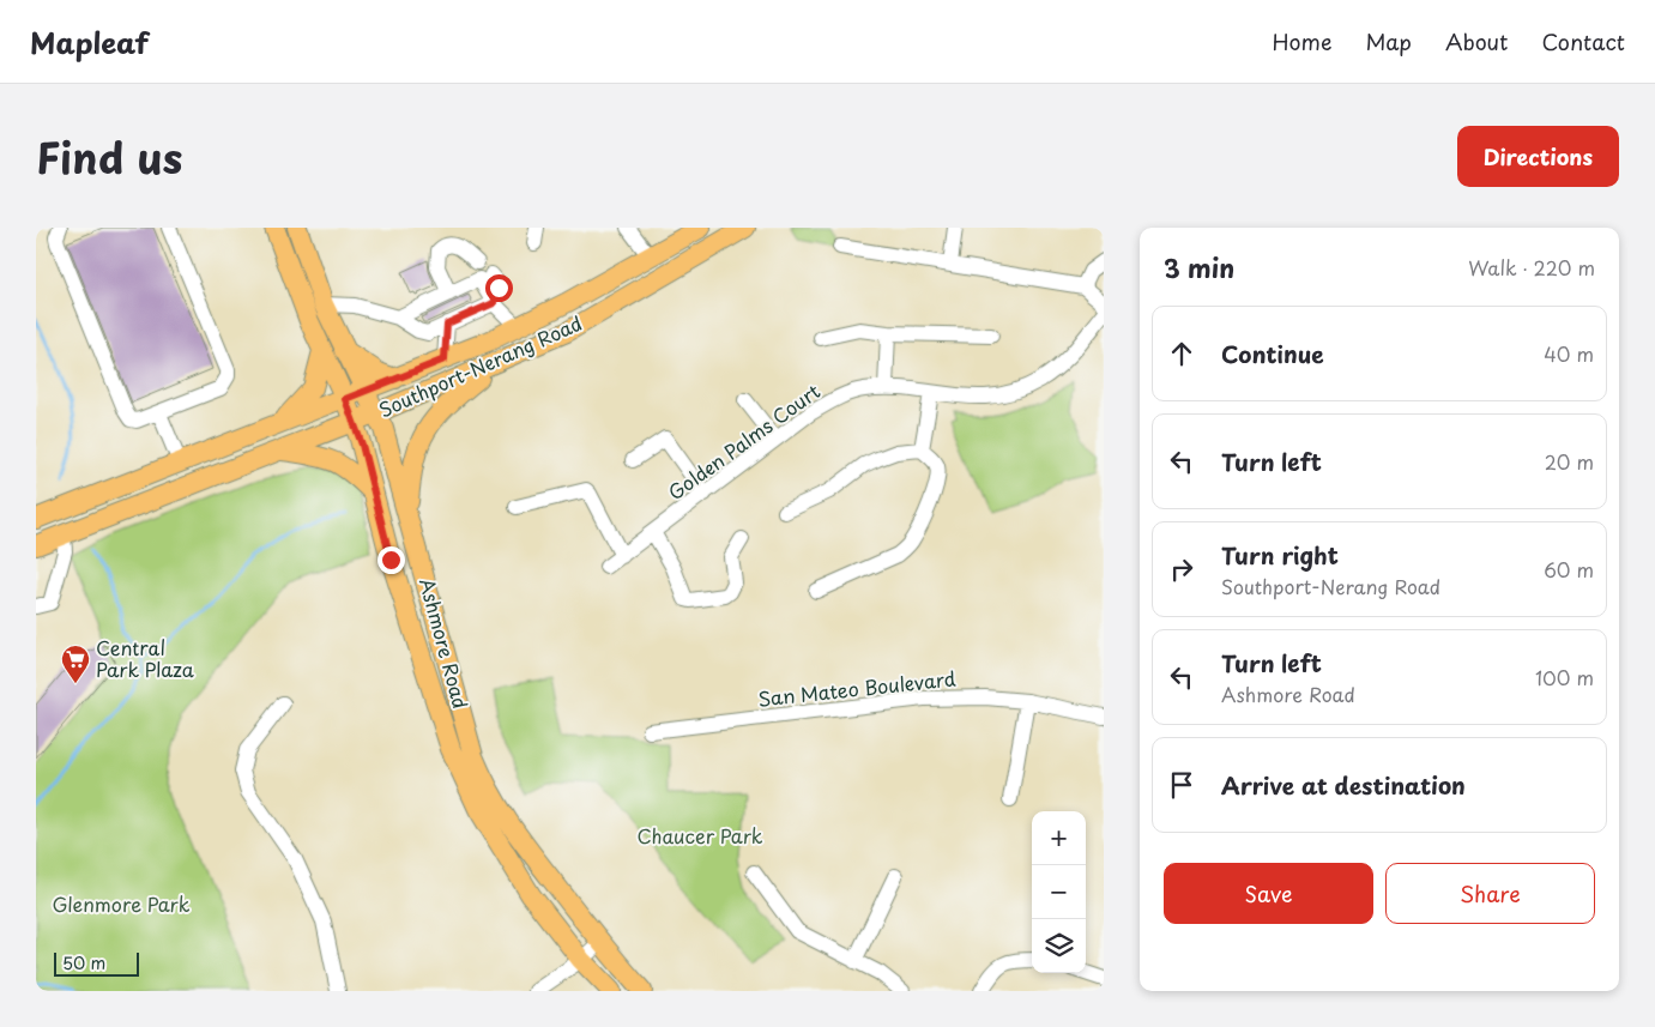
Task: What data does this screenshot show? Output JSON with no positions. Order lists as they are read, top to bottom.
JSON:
{
  "streets": {
    "main road": ["Southport-Nerang Road", "Ashmore Road"],
    "street": ["Golden Palms Court", "San Mateo Boulevard"]
  },
  "crossings": [
    ["Southport-Nerang Road", "Ashmore Road"]
  ],
  "parks": ["Chaucer Park", "Glenmore Park"],
  "places": {
    "supermarket": ["Central Park Plaza"]
  },
  "scale_bar": "50 m",
  "page": {
    "header": "Mapleaf",
    "nav": [
      "Home",
      "Map",
      "About",
      "Contact"
    ],
    "title": "Find us",
    "buttons": [
      "Directions",
      ["Save", "Share"]
    ],
    "heading": ["3 min", "Walk · 220 m"],
    "list": [
      ["Continue", "40 m"],
      ["Turn left", "20 m"],
      ["Turn right", "Southport-Nerang Road", "60 m"],
      ["Turn left", "Ashmore Road", "100 m"],
      "Arrive at destination"
    ],
    "map_buttons": ["+", "−"],
    "scale": "50 m"
  }
}
